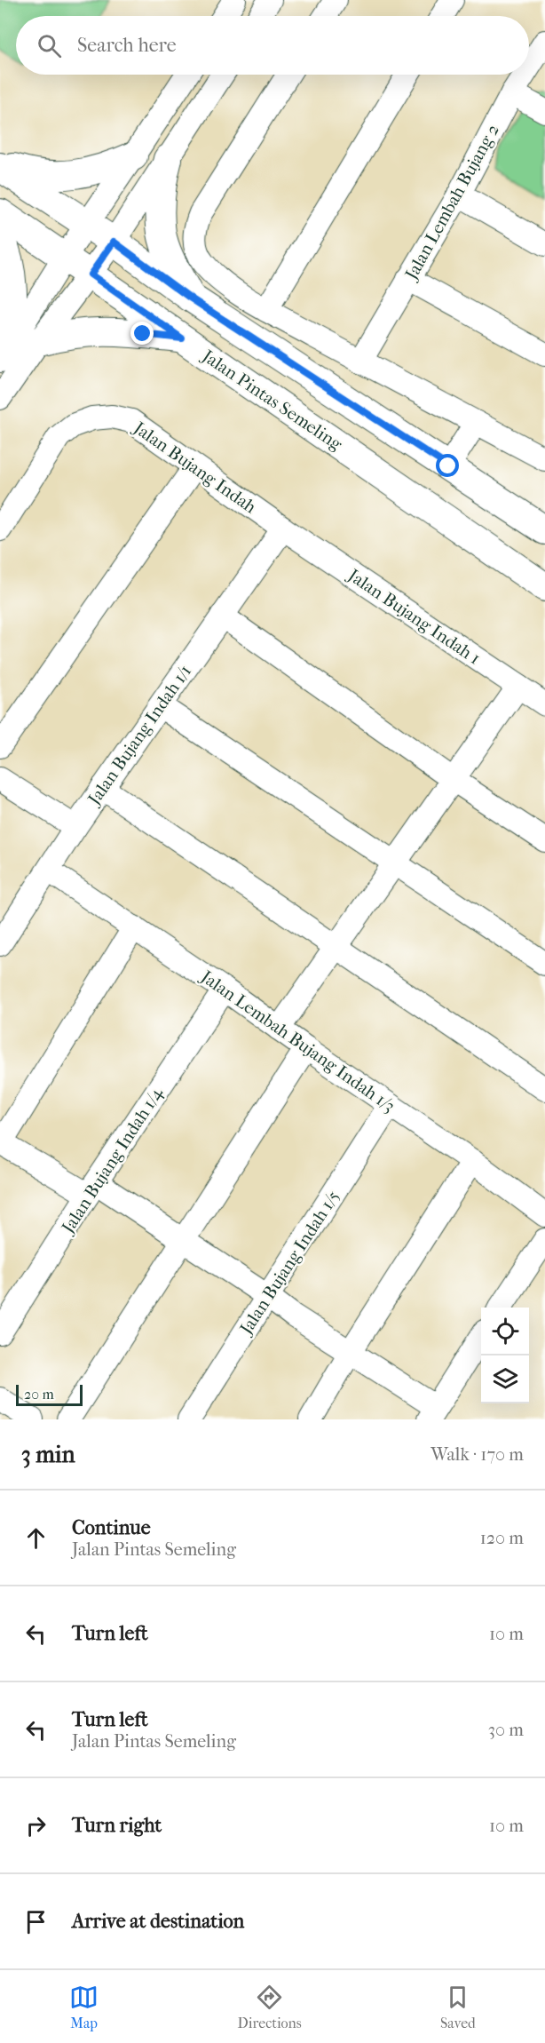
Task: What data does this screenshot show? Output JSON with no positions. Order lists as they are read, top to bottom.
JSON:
{
  "streets": {
    "main road": ["Jalan Pintas Semeling"],
    "street": [
      "Jalan Lembah Bujang 2",
      "Jalan Bujang Indah",
      "Jalan Bujang Indah 1",
      "Jalan Bujang Indah 1/1",
      "Jalan Lembah Bujang Indah 1/3",
      "Jalan Bujang Indah 1/4",
      "Jalan Bujang Indah 1/5"
    ]
  },
  "crossings": [
    ["Jalan Bujang Indah", "Jalan Bujang Indah 1"],
    ["Jalan Bujang Indah", "Jalan Bujang Indah 1/1"],
    ["Jalan Bujang Indah 1", "Jalan Bujang Indah 1/1"],
    ["Jalan Bujang Indah 1/1", "Jalan Lembah Bujang Indah 1/3"],
    ["Jalan Lembah Bujang Indah 1/3", "Jalan Bujang Indah 1/4"],
    ["Jalan Lembah Bujang Indah 1/3", "Jalan Bujang Indah 1/5"]
  ],
  "scale_bar": "20 m",
  "page": {
    "search": "Search here",
    "scale": "20 m",
    "heading": ["3 min", "Walk · 170 m"],
    "list": [
      ["Continue", "Jalan Pintas Semeling", "120 m"],
      ["Turn left", "10 m"],
      ["Turn left", "Jalan Pintas Semeling", "30 m"],
      ["Turn right", "10 m"],
      "Arrive at destination"
    ],
    "nav": ["Map", "Directions", "Saved"]
  }
}
